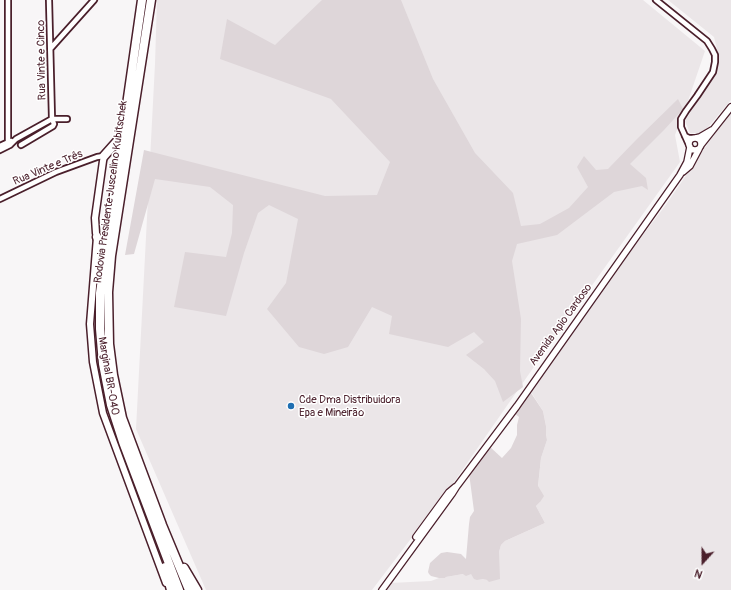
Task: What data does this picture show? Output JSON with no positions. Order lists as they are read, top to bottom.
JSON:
{
  "streets": {
    "highway": ["Rodovia Presidente Juscelino Kubitschek"],
    "main road": ["Marginal BR-040"],
    "street": ["Rua Vinte e Cinco", "Rua Vinte e Três", "Avenida Apio Cardoso"]
  },
  "crossings": [
    ["Rua Vinte e Três", "Marginal BR-040"]
  ],
  "places": ["Cde Dma Distribuidora Epa e Mineirão"],
  "north": "bottom"
}
